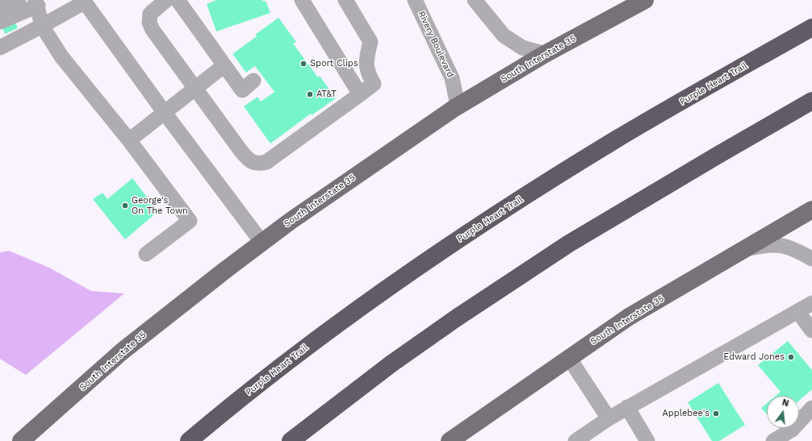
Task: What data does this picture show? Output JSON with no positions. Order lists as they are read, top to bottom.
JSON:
{
  "streets": {
    "highway": ["Purple Heart Trail"],
    "main road": ["South Interstate 35"],
    "street": ["Rivery Boulevard"]
  },
  "crossings": [
    ["Rivery Boulevard", "South Interstate 35"]
  ],
  "places": [
    "Sport Clips",
    "AT&T",
    "George's On The Town",
    "Edward Jones",
    "Applebee's"
  ],
  "north": "top"
}
